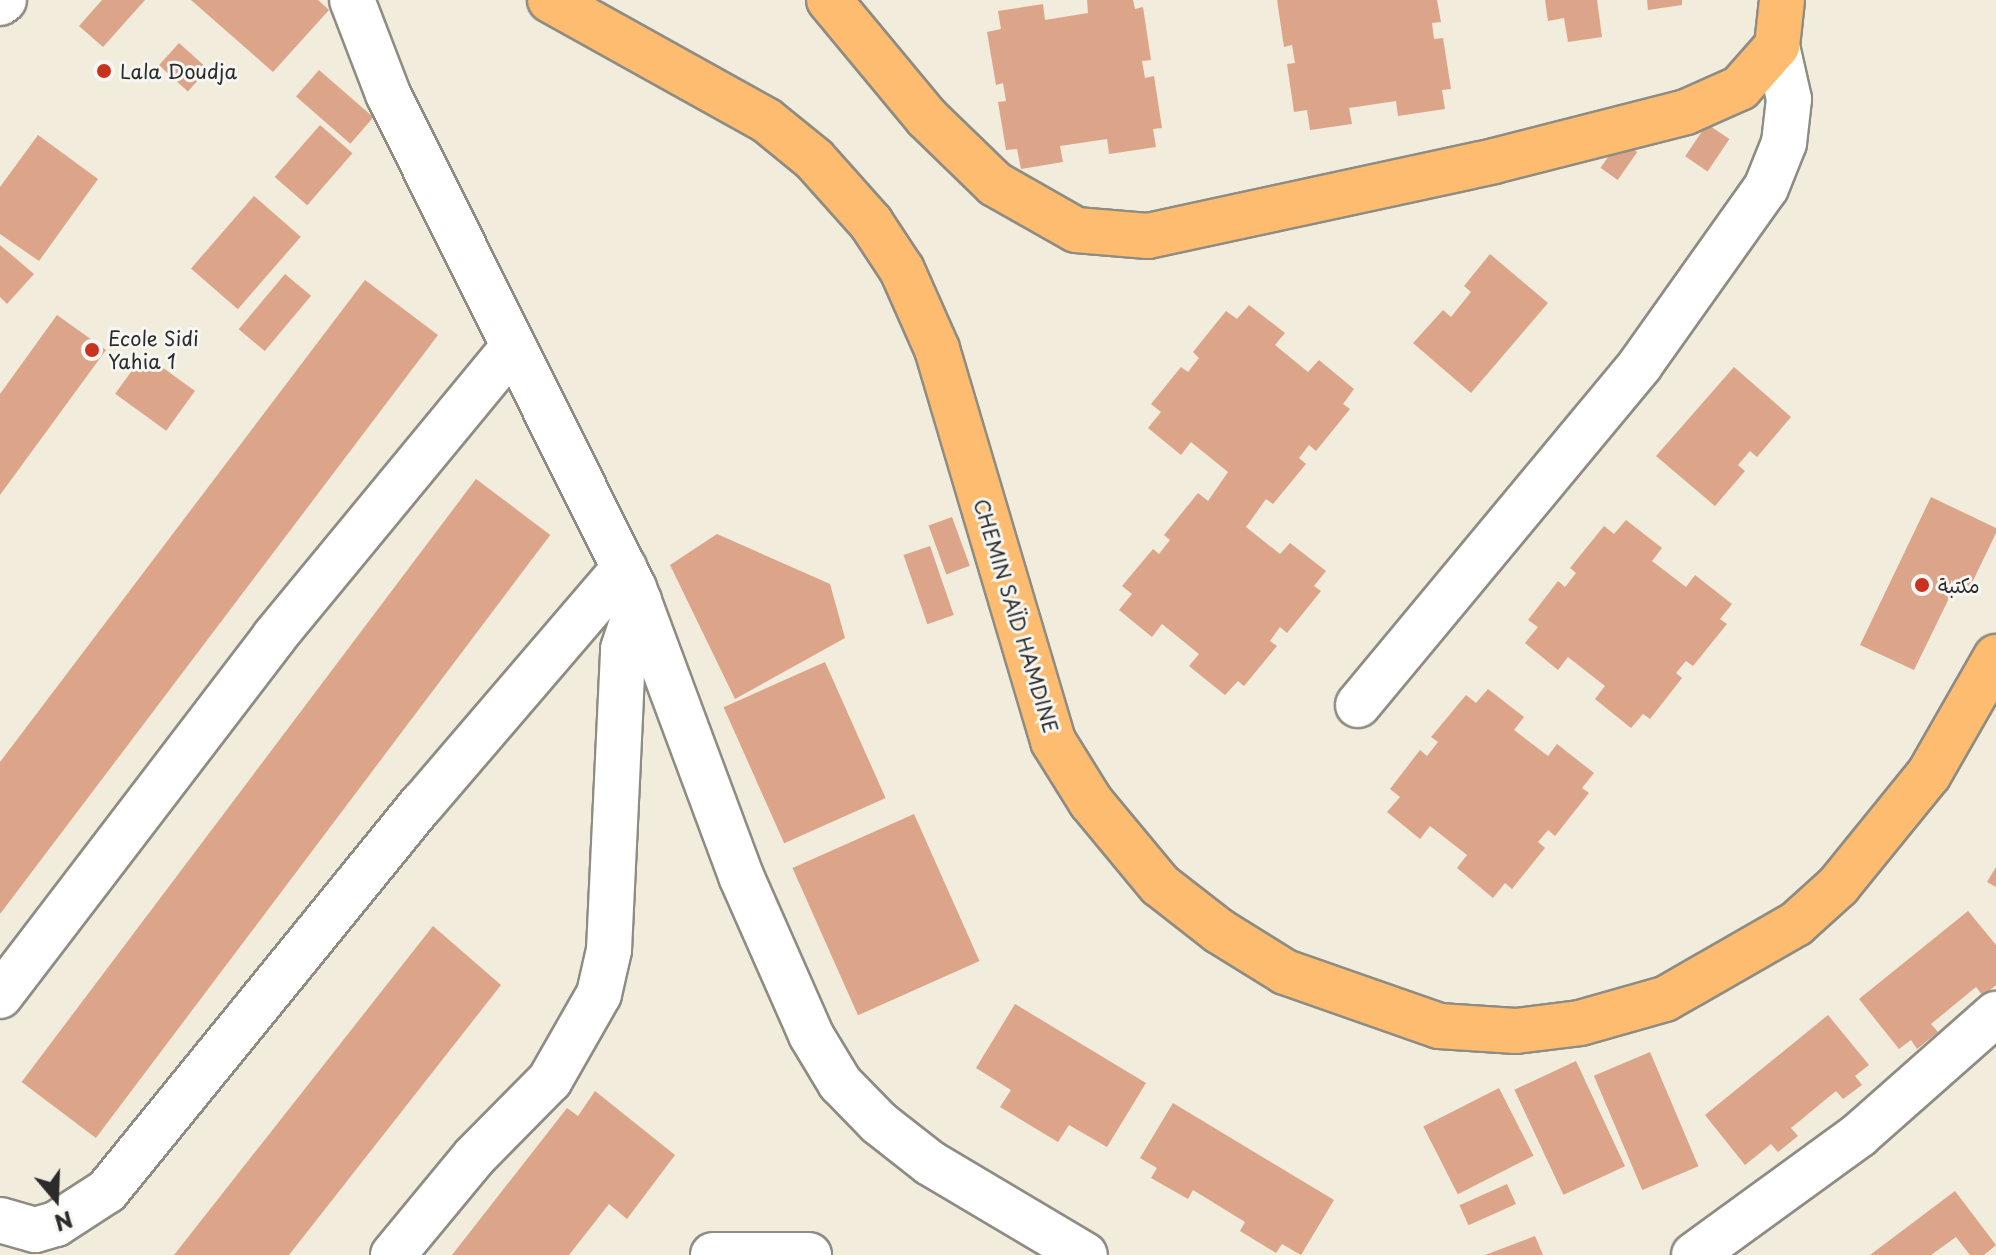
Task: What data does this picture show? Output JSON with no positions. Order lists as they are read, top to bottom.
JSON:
{
  "streets": {
    "main road": ["CHEMIN SAÏD HAMDINE"]
  },
  "places": ["Lala Doudja", "Ecole Sidi Yahia 1", "مكتبة"],
  "north": "bottom"
}
